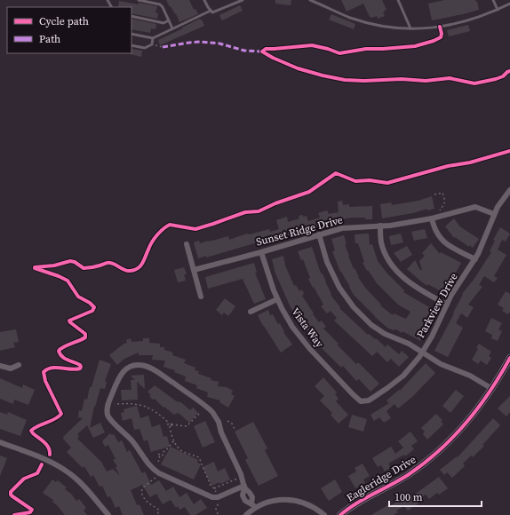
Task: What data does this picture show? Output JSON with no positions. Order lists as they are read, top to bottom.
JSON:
{
  "streets": {
    "main road": ["Eagleridge Drive"],
    "street": ["Sunset Ridge Drive", "Parkview Drive", "Vista Way"]
  },
  "crossings": [
    ["Sunset Ridge Drive", "Parkview Drive"],
    ["Sunset Ridge Drive", "Vista Way"],
    ["Parkview Drive", "Vista Way"]
  ],
  "legend": ["Cycle path", "Path"],
  "scale_bar": "100 m"
}
